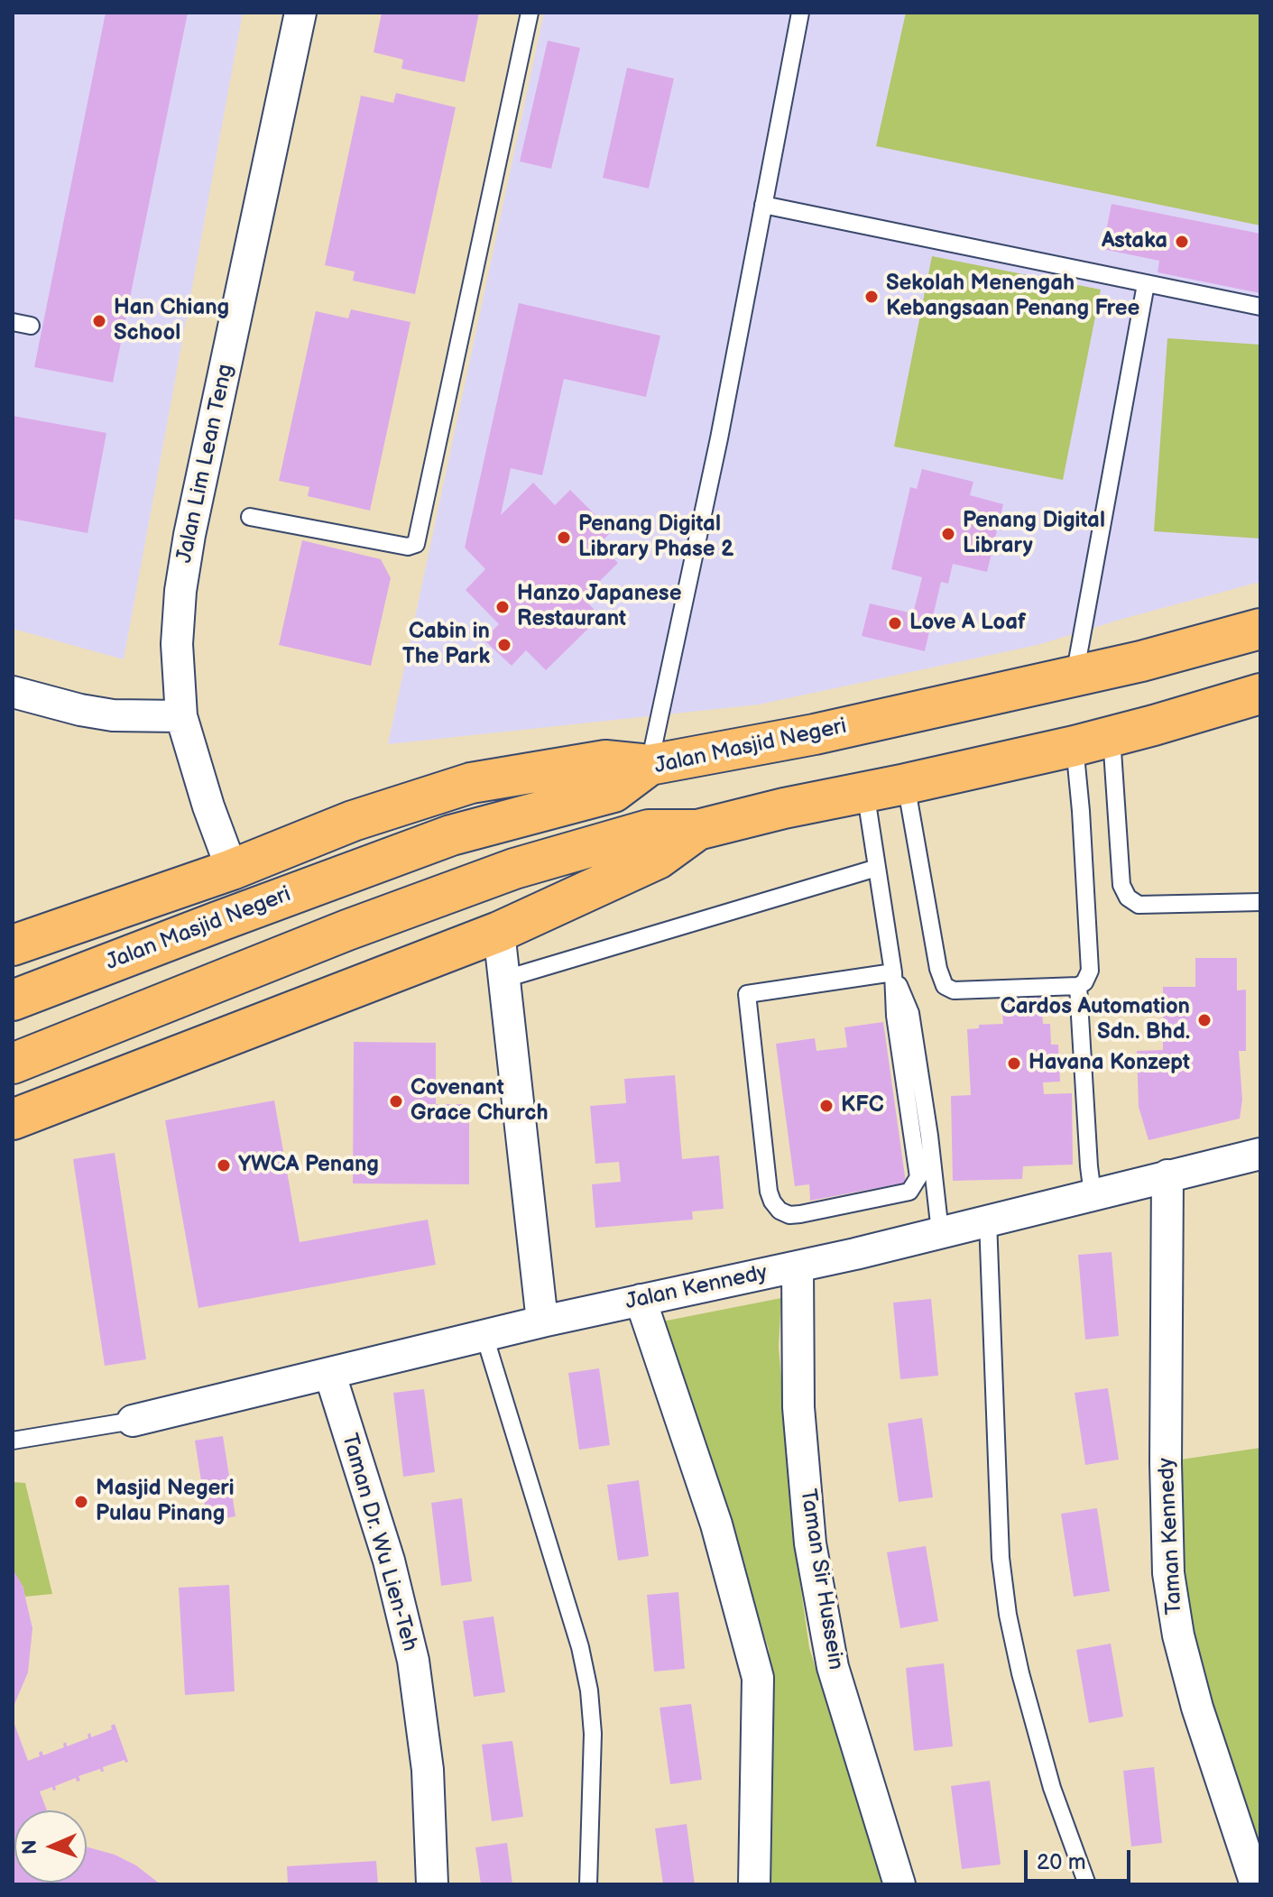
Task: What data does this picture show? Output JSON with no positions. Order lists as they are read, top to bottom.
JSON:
{
  "streets": {
    "highway": ["Jalan Masjid Negeri"],
    "street": [
      "Jalan Lim Lean Teng",
      "Jalan Kennedy",
      "Taman Kennedy",
      "Taman Dr. Wu Lien-Teh",
      "Taman Sir Hussein"
    ]
  },
  "crossings": [
    ["Jalan Kennedy", "Taman Kennedy"],
    ["Jalan Kennedy", "Taman Dr. Wu Lien-Teh"],
    ["Jalan Kennedy", "Taman Sir Hussein"]
  ],
  "places": [
    "Astaka",
    "Sekolah Menengah Kebangsaan Penang Free",
    "Han Chiang School",
    "Penang Digital Library",
    "Penang Digital Library Phase 2",
    "Hanzo Japanese Restaurant",
    "Love A Loaf",
    "Cabin in The Park",
    "Cardos Automation Sdn. Bhd.",
    "Havana Konzept",
    "Covenant Grace Church",
    "KFC",
    "YWCA Penang",
    "Masjid Negeri Pulau Pinang"
  ],
  "scale_bar": "20 m",
  "north": "left"
}
